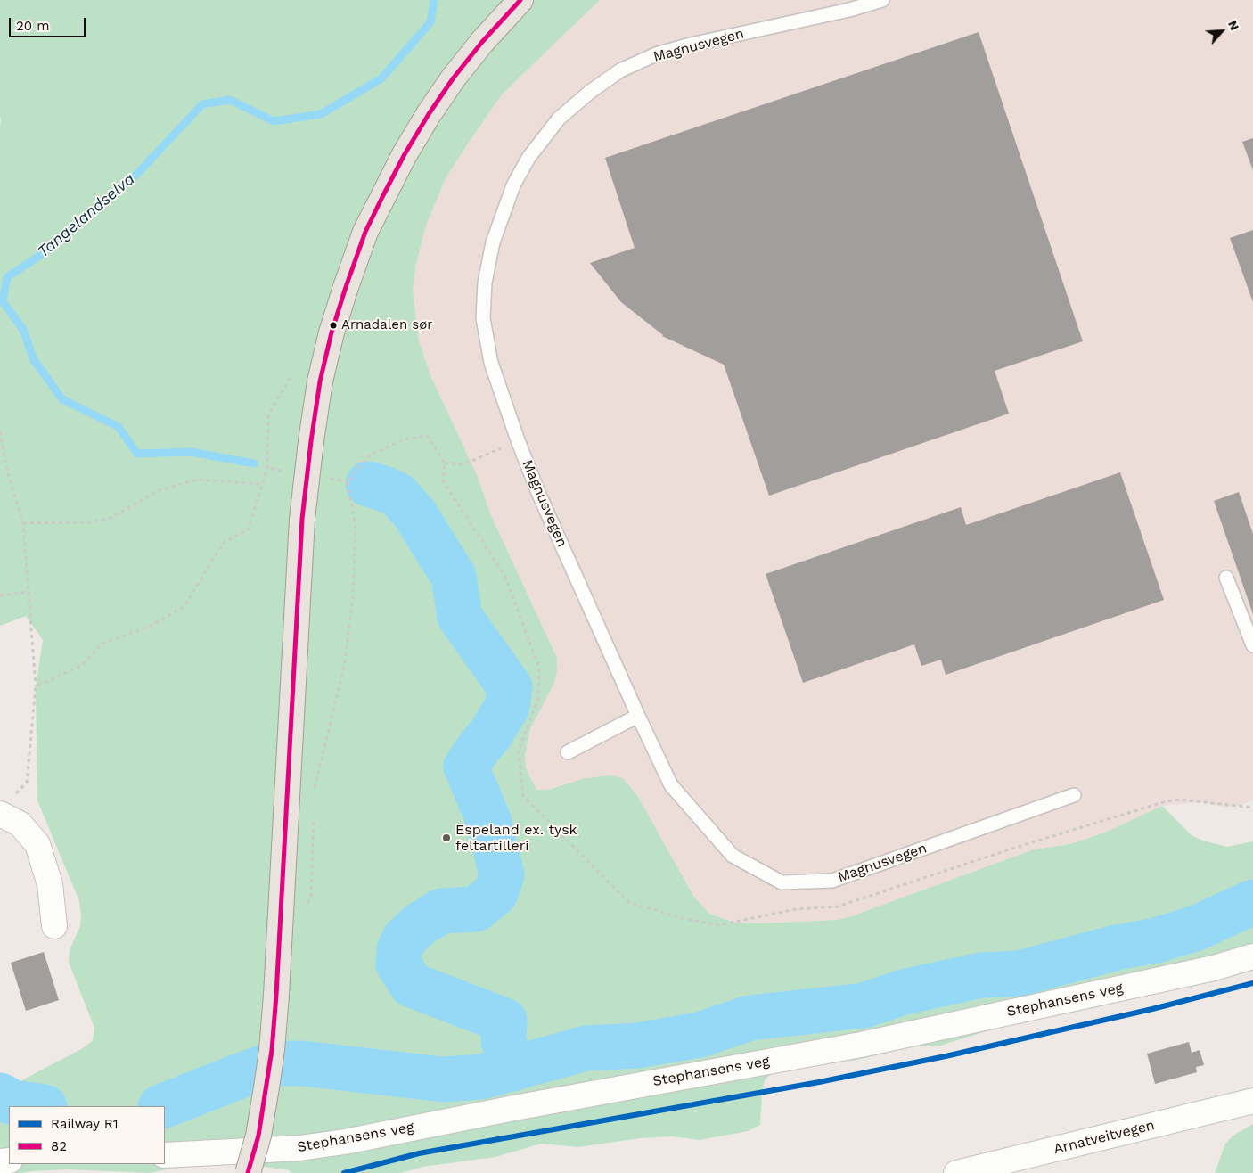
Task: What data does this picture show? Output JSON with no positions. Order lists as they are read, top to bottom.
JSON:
{
  "streets": {
    "street": ["Stephansens veg", "Arnatveitvegen"],
    "lane": ["Magnusvegen"]
  },
  "water": ["Tangelandselva"],
  "places": ["Arnadalen sør", "Espeland ex. tysk feltartilleri"],
  "lines": ["transit line 82", "rail line R1"],
  "legend": ["Railway R1", "82"],
  "scale_bar": "20 m",
  "north": "top right"
}
